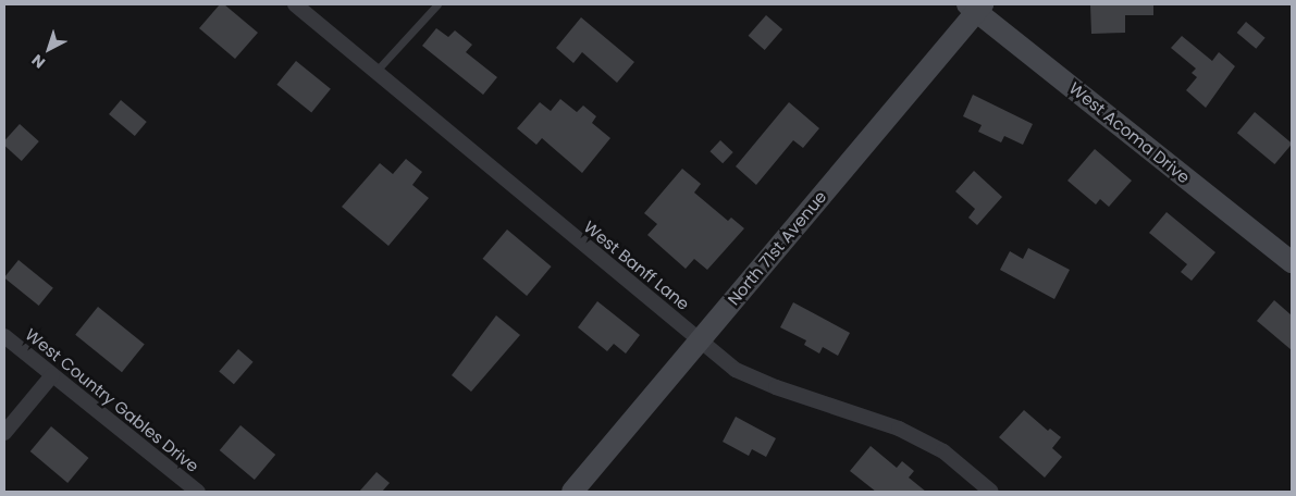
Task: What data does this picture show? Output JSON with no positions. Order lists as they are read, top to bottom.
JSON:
{
  "streets": {
    "street": [
      "West Acoma Drive",
      "North 71st Avenue",
      "West Banff Lane",
      "West Country Gables Drive"
    ]
  },
  "crossings": [
    ["West Acoma Drive", "North 71st Avenue"],
    ["North 71st Avenue", "West Banff Lane"]
  ],
  "north": "bottom left"
}
